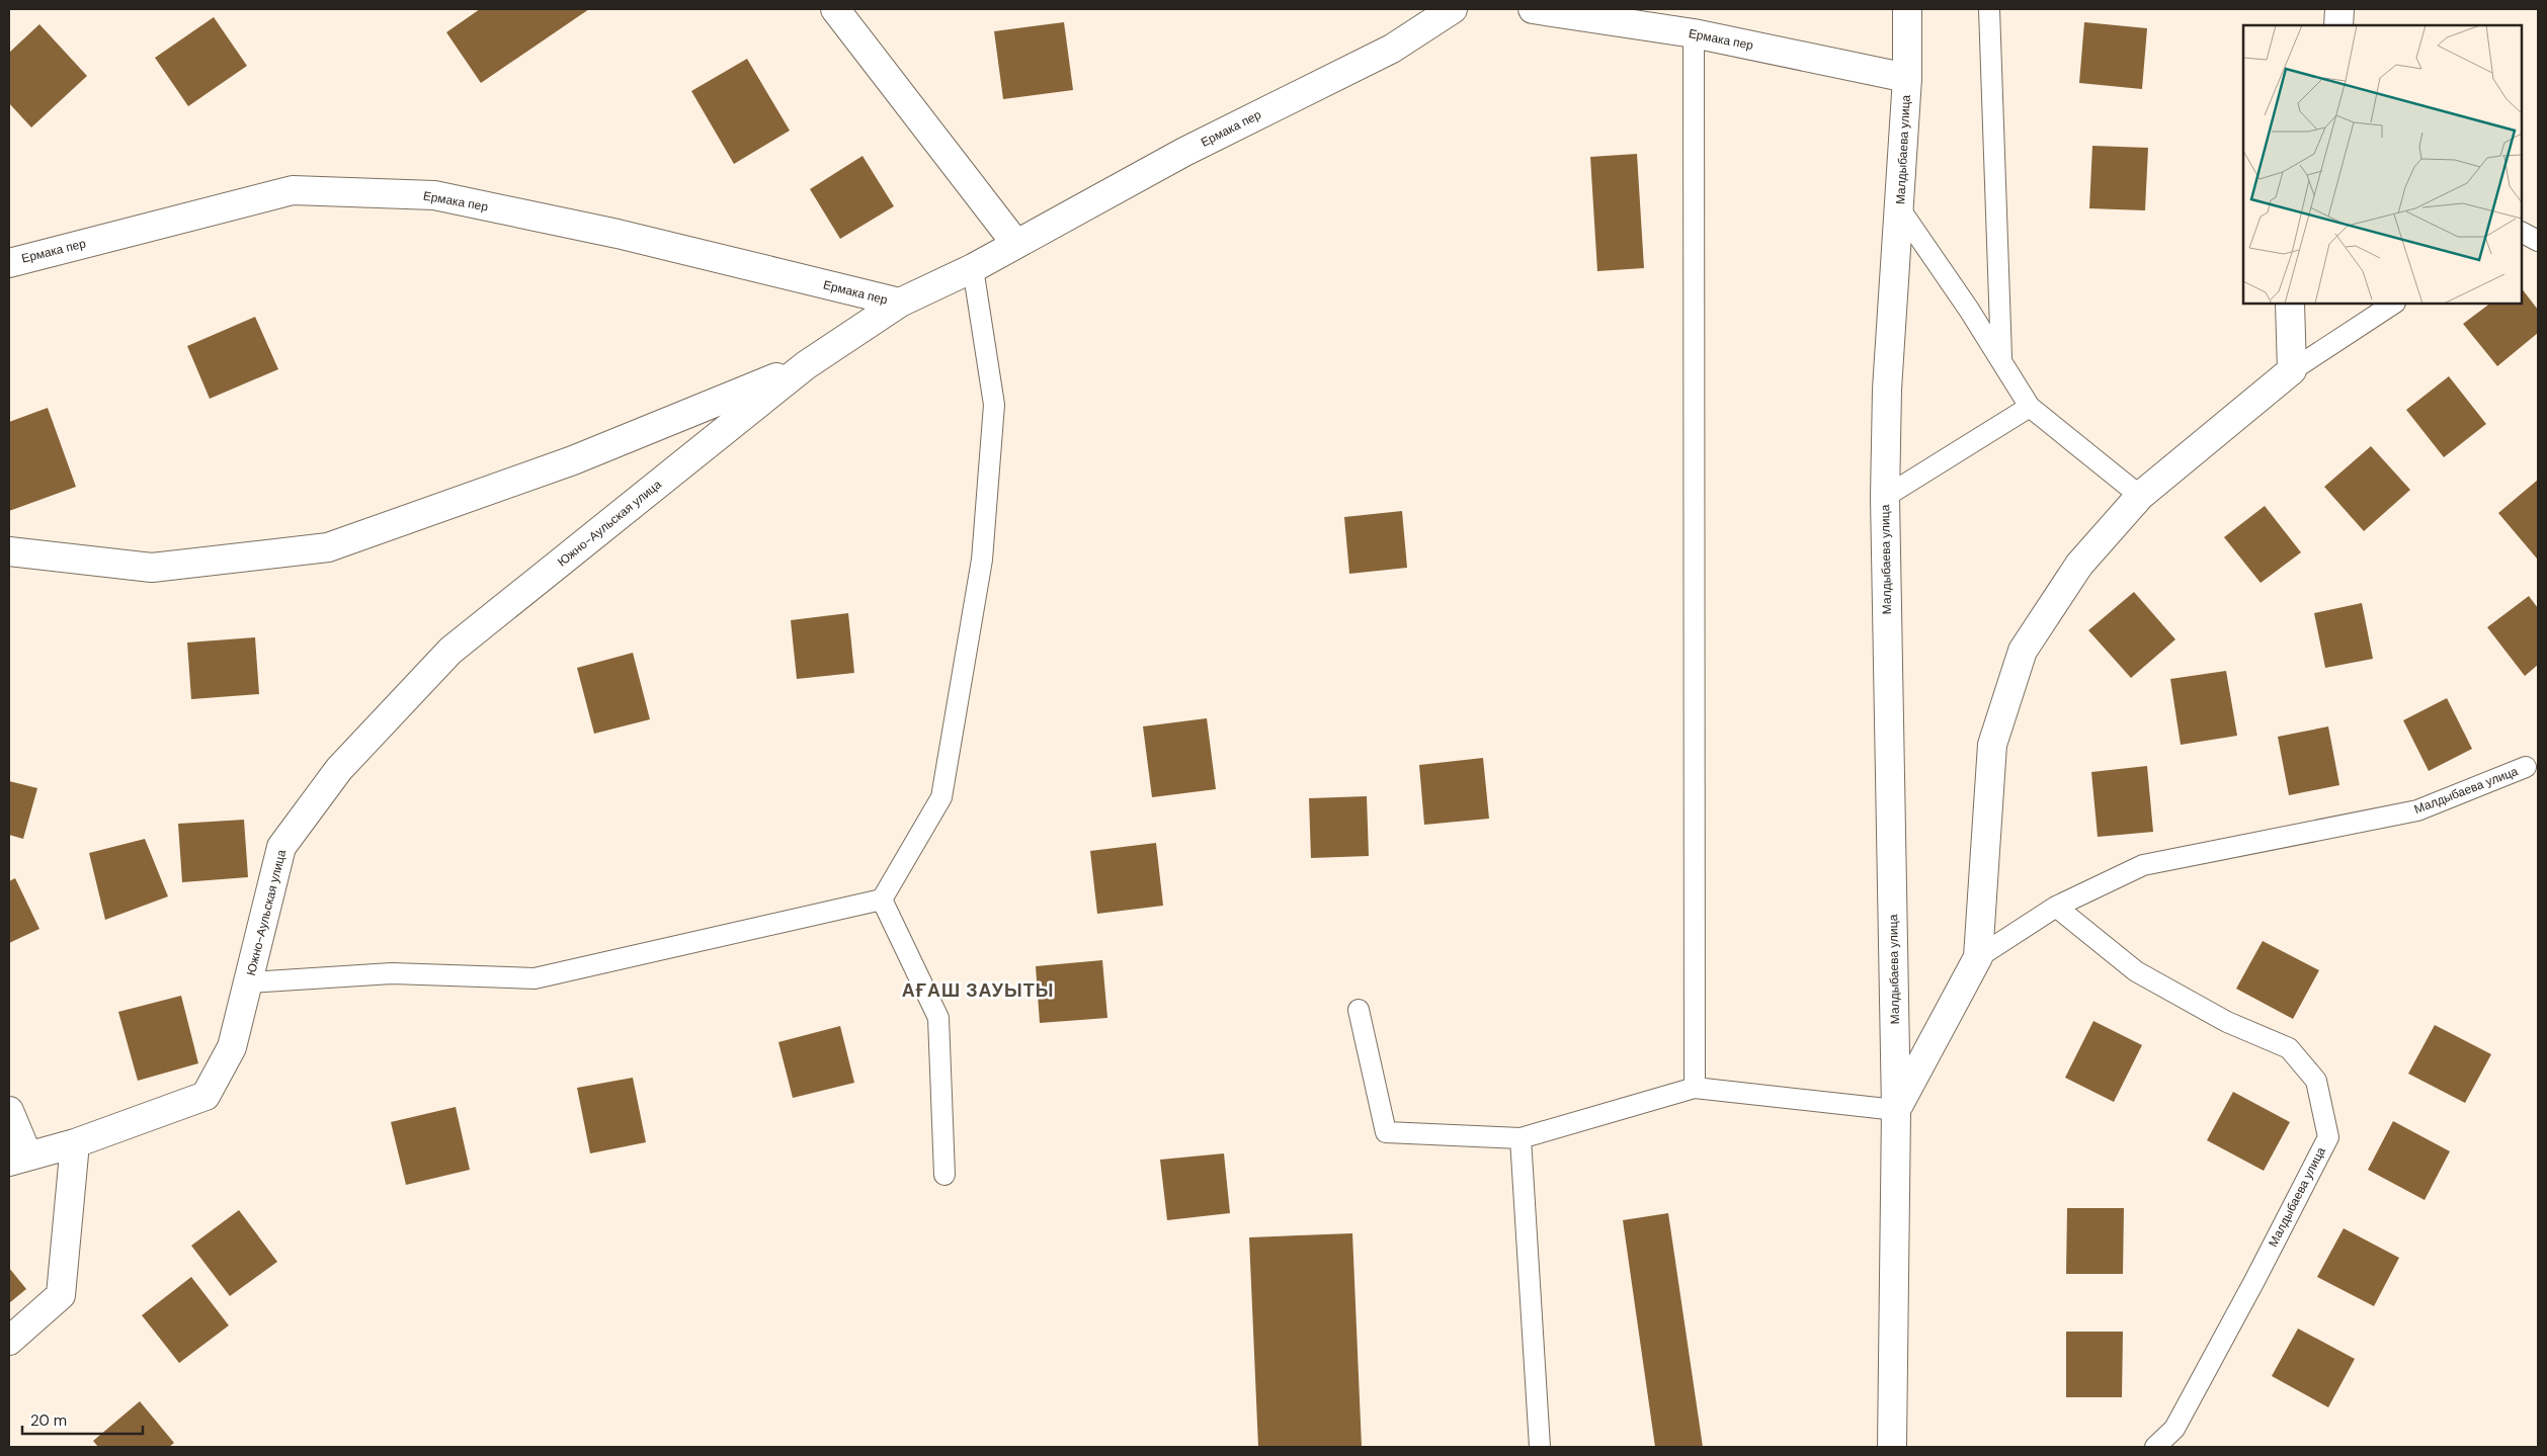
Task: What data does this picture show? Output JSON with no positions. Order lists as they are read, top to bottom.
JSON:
{
  "streets": {
    "street": ["Ермака пер", "Малдыбаева улица", "Южно-Аульская улица"]
  },
  "crossings": [
    ["Ермака пер", "Малдыбаева улица"],
    ["Ермака пер", "Южно-Аульская улица"]
  ],
  "districts": ["АҒАШ ЗАУЫТЫ"],
  "scale_bar": "20 m"
}
